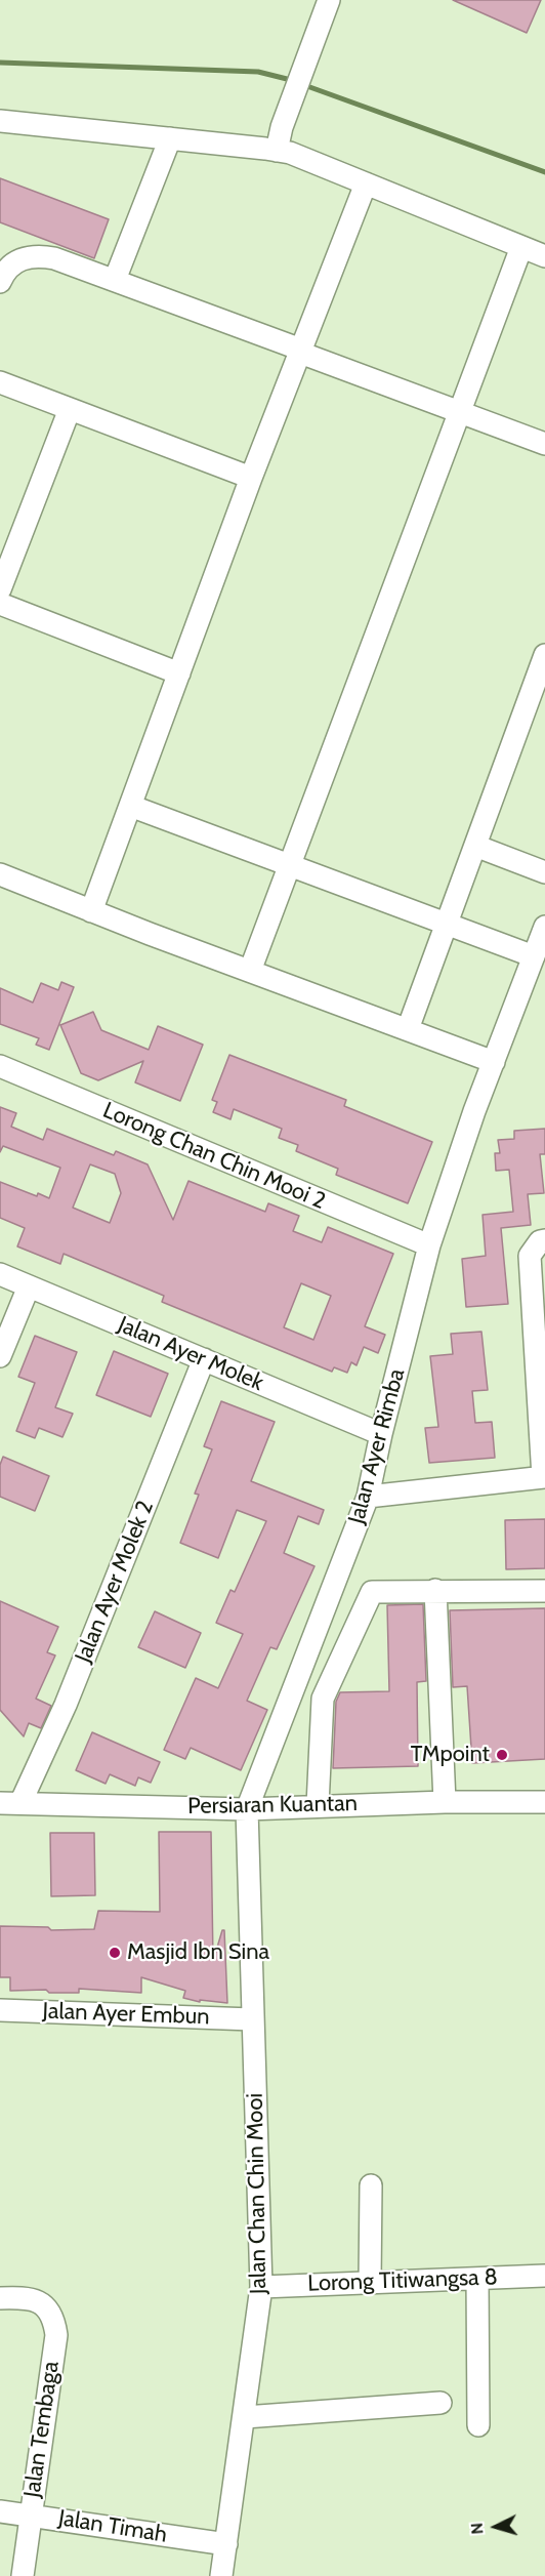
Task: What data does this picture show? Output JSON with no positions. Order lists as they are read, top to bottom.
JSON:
{
  "streets": {
    "street": [
      "Lorong Chan Chin Mooi 2",
      "Jalan Ayer Molek",
      "Jalan Ayer Rimba",
      "Jalan Ayer Molek 2",
      "Persiaran Kuantan",
      "Jalan Ayer Embun",
      "Jalan Chan Chin Mooi",
      "Lorong Titiwangsa 8",
      "Jalan Tembaga",
      "Jalan Timah"
    ]
  },
  "crossings": [
    ["Lorong Chan Chin Mooi 2", "Jalan Ayer Rimba"],
    ["Jalan Ayer Molek", "Jalan Ayer Rimba"],
    ["Jalan Ayer Molek", "Jalan Ayer Molek 2"],
    ["Jalan Ayer Rimba", "Persiaran Kuantan"],
    ["Jalan Ayer Rimba", "Jalan Chan Chin Mooi"],
    ["Jalan Ayer Molek 2", "Persiaran Kuantan"],
    ["Persiaran Kuantan", "Jalan Chan Chin Mooi"],
    ["Jalan Ayer Embun", "Jalan Chan Chin Mooi"],
    ["Jalan Chan Chin Mooi", "Lorong Titiwangsa 8"],
    ["Jalan Chan Chin Mooi", "Jalan Timah"],
    ["Jalan Tembaga", "Jalan Timah"]
  ],
  "places": ["TMpoint", "Masjid Ibn Sina"],
  "north": "left"
}
